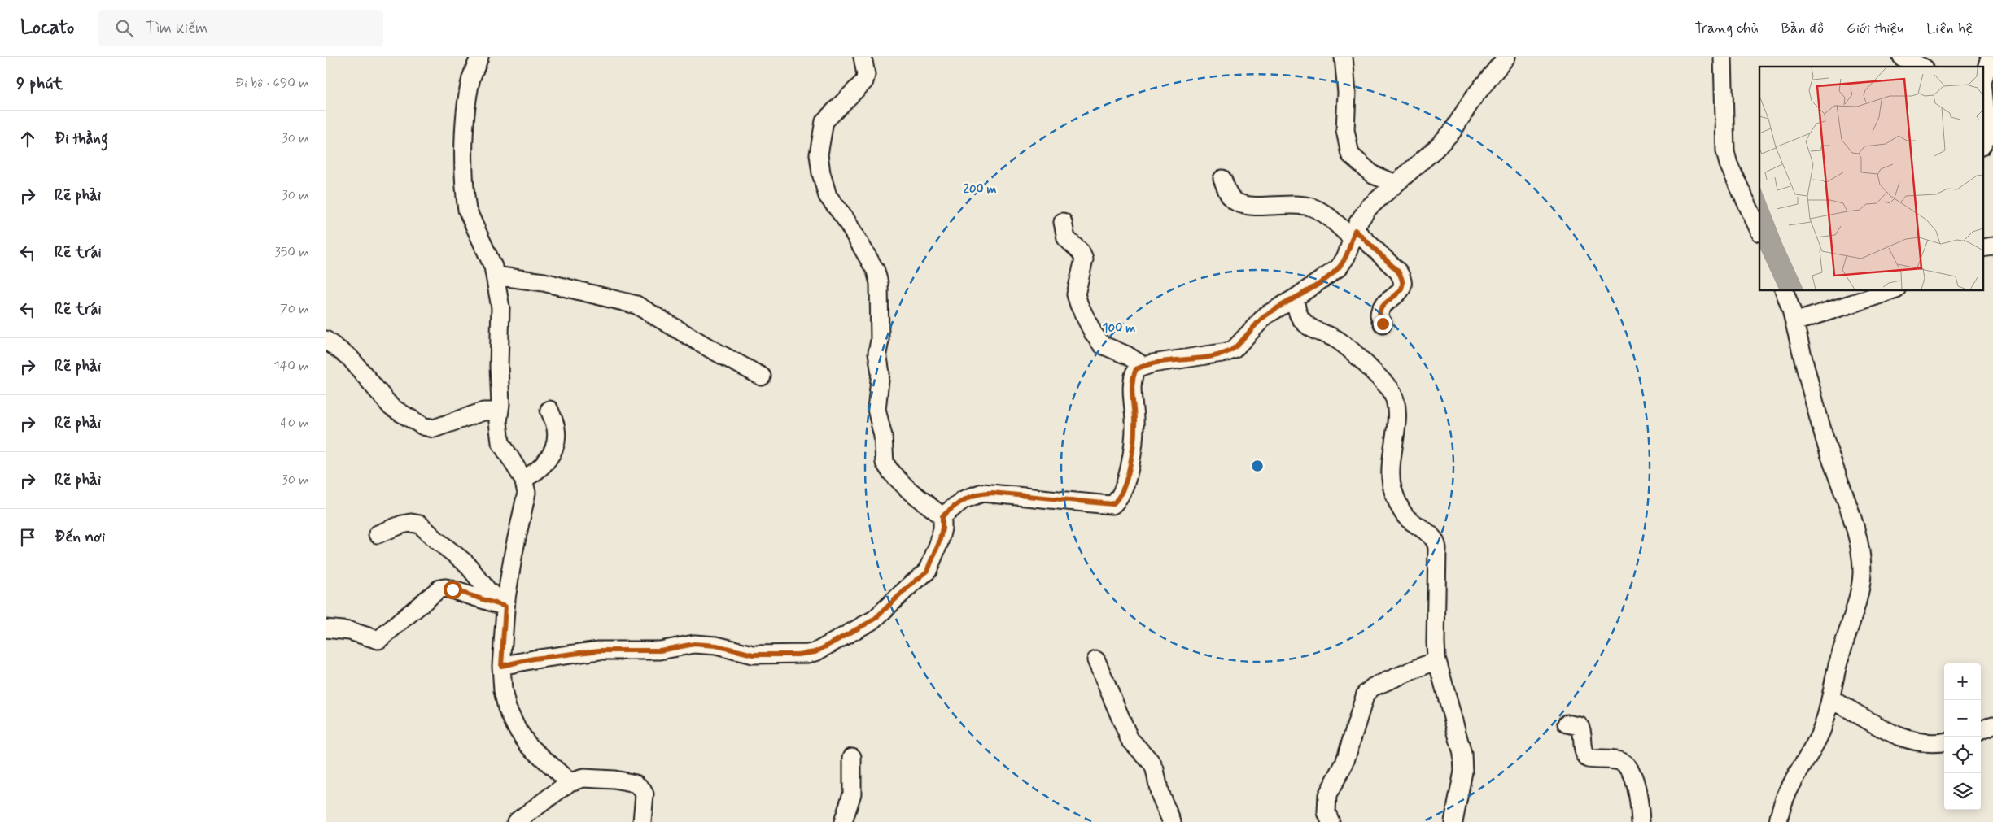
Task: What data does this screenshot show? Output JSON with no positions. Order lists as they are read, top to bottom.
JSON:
{
  "page": {
    "header": "Locato",
    "search": "Tìm kiếm",
    "nav": [
      "Trang chủ",
      "Bản đồ",
      "Giới thiệu",
      "Liên hệ"
    ],
    "heading": ["9 phút", "Đi bộ · 690 m"],
    "list": [
      ["Đi thẳng", "30 m"],
      ["Rẽ phải", "30 m"],
      ["Rẽ trái", "350 m"],
      ["Rẽ trái", "70 m"],
      ["Rẽ phải", "140 m"],
      ["Rẽ phải", "40 m"],
      ["Rẽ phải", "30 m"],
      "Đến nơi"
    ],
    "map_buttons": ["+", "−"]
  },
  "rings": ["200 m", "100 m"]
}
